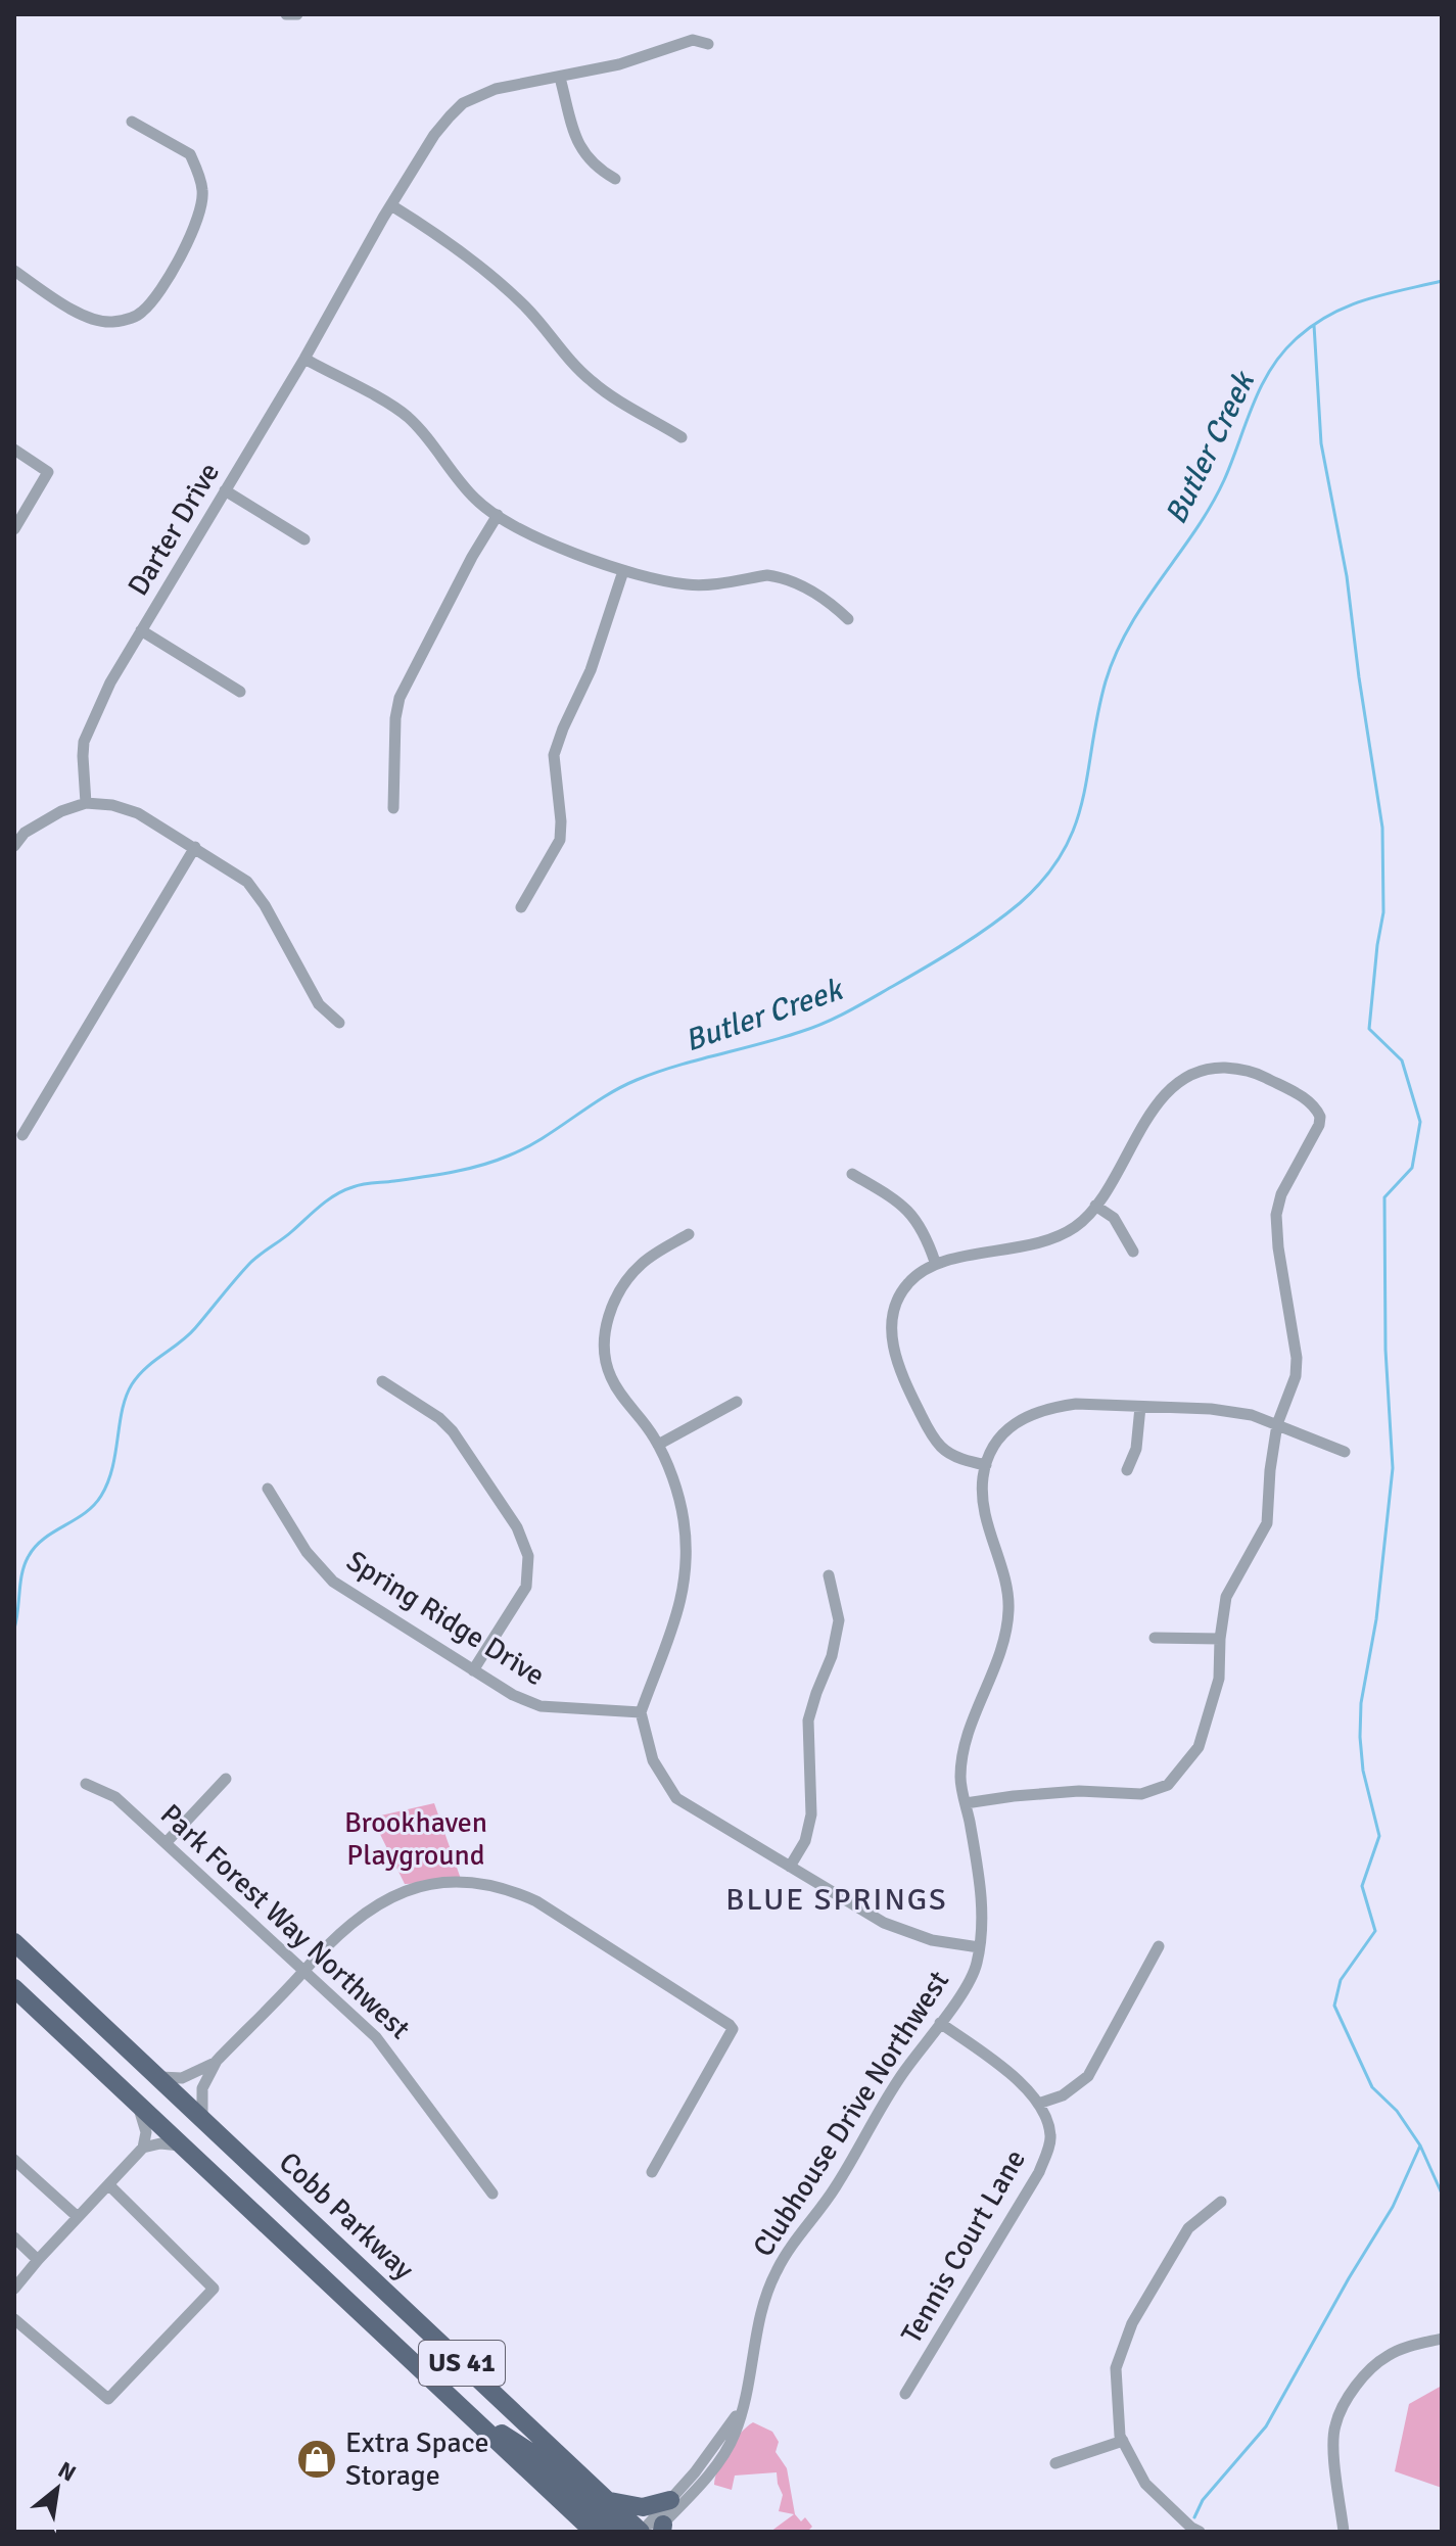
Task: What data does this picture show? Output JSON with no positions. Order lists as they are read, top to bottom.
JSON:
{
  "streets": {
    "main road": ["Cobb Parkway", "US 41"],
    "street": [
      "Darter Drive",
      "Spring Ridge Drive",
      "Park Forest Way Northwest",
      "Clubhouse Drive Northwest",
      "Tennis Court Lane"
    ]
  },
  "crossings": [
    ["Clubhouse Drive Northwest", "Cobb Parkway"],
    ["Clubhouse Drive Northwest", "Tennis Court Lane"]
  ],
  "districts": ["BLUE SPRINGS"],
  "water": ["Butler Creek"],
  "parks": ["Brookhaven Playground"],
  "places": {
    "shop": ["Extra Space Storage"]
  },
  "north": "top right"
}
